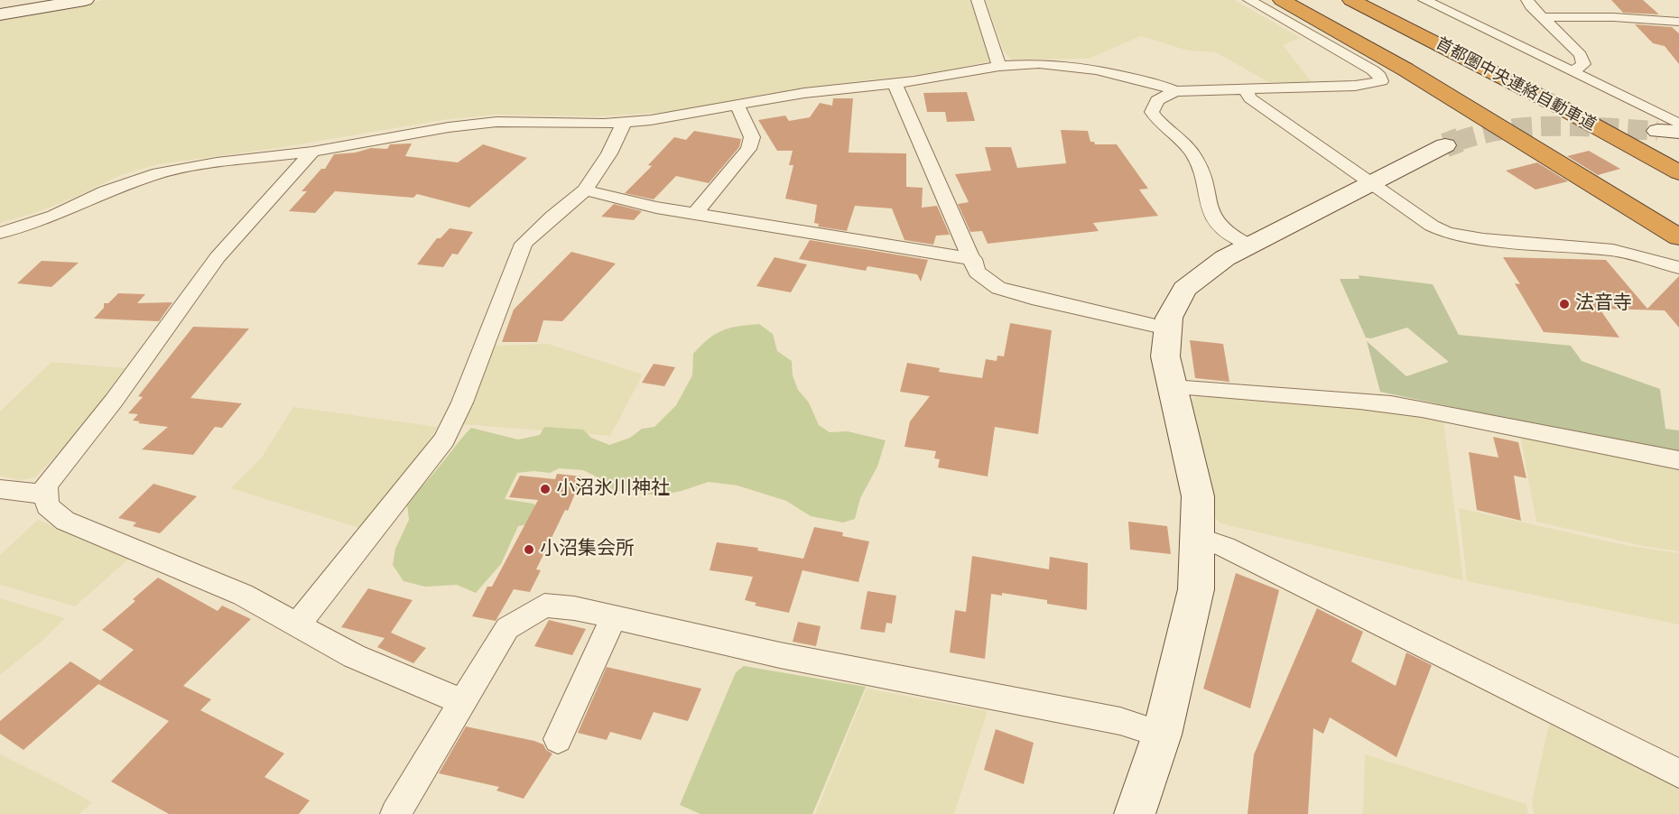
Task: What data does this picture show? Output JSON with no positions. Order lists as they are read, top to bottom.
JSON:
{
  "streets": {
    "highway": ["首都圏中央連絡自動車道"]
  },
  "places": ["法音寺", "小沼氷川神社", "小沼集会所"]
}
